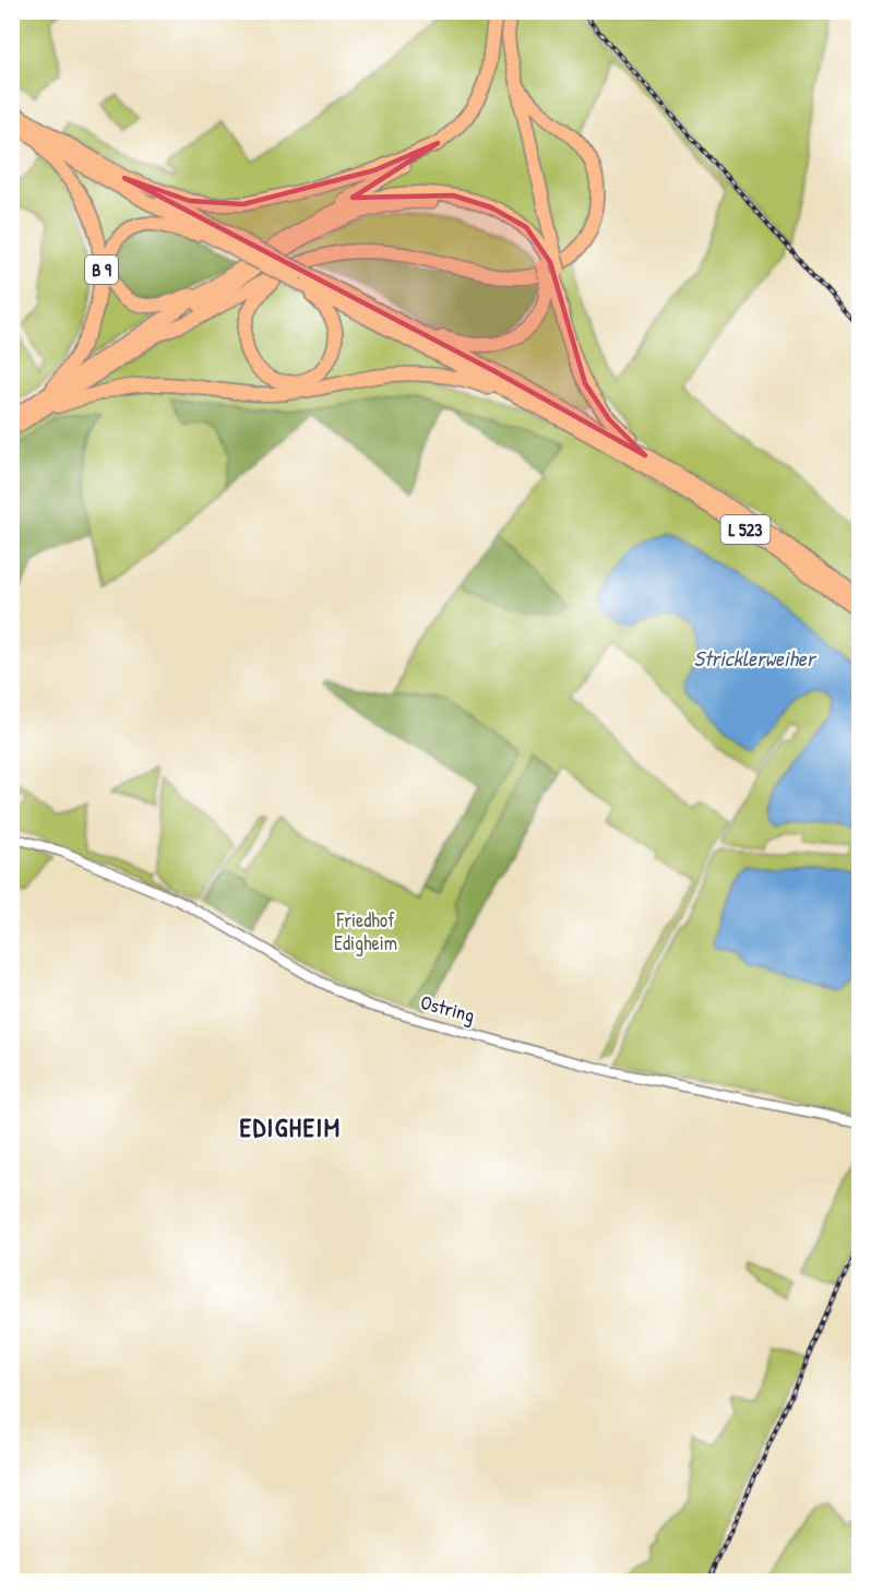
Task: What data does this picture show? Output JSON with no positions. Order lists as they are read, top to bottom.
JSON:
{
  "streets": {
    "highway": ["B 9", "L 523"],
    "street": ["Ostring"]
  },
  "districts": ["EDIGHEIM"],
  "water": ["Stricklerweiher"],
  "parks": ["Friedhof Edigheim"]
}
